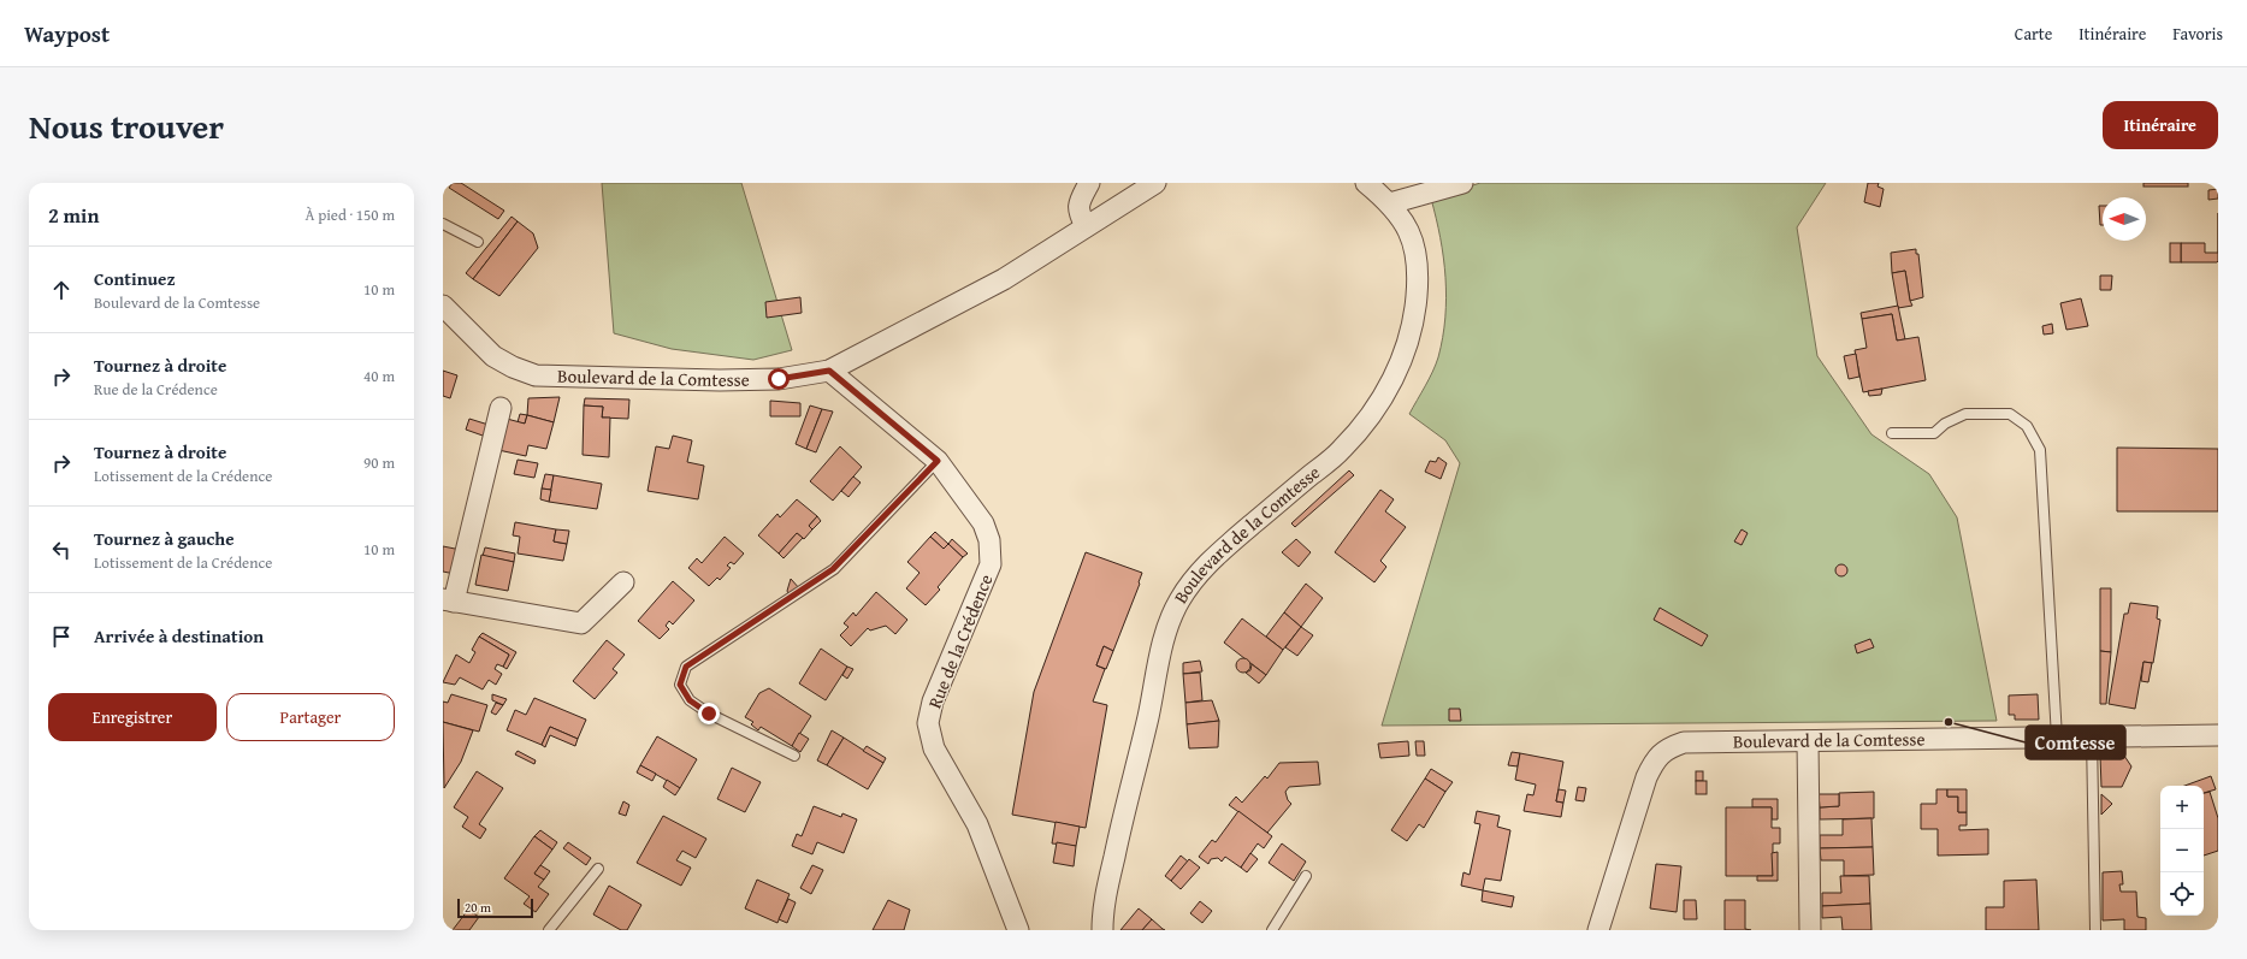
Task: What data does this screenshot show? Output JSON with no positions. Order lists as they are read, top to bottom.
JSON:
{
  "streets": {
    "street": ["Boulevard de la Comtesse", "Rue de la Crédence"]
  },
  "crossings": [
    ["Boulevard de la Comtesse", "Rue de la Crédence"]
  ],
  "places": ["Comtesse"],
  "scale_bar": "20 m",
  "north": "left",
  "page": {
    "header": "Waypost",
    "nav": ["Carte", "Itinéraire", "Favoris"],
    "title": "Nous trouver",
    "buttons": [
      "Itinéraire",
      ["Enregistrer", "Partager"]
    ],
    "heading": ["2 min", "À pied · 150 m"],
    "list": [
      ["Continuez", "Boulevard de la Comtesse", "10 m"],
      ["Tournez à droite", "Rue de la Crédence", "40 m"],
      ["Tournez à droite", "Lotissement de la Crédence", "90 m"],
      ["Tournez à gauche", "Lotissement de la Crédence", "10 m"],
      "Arrivée à destination"
    ],
    "map_buttons": ["+", "−"],
    "scale": "20 m"
  }
}
